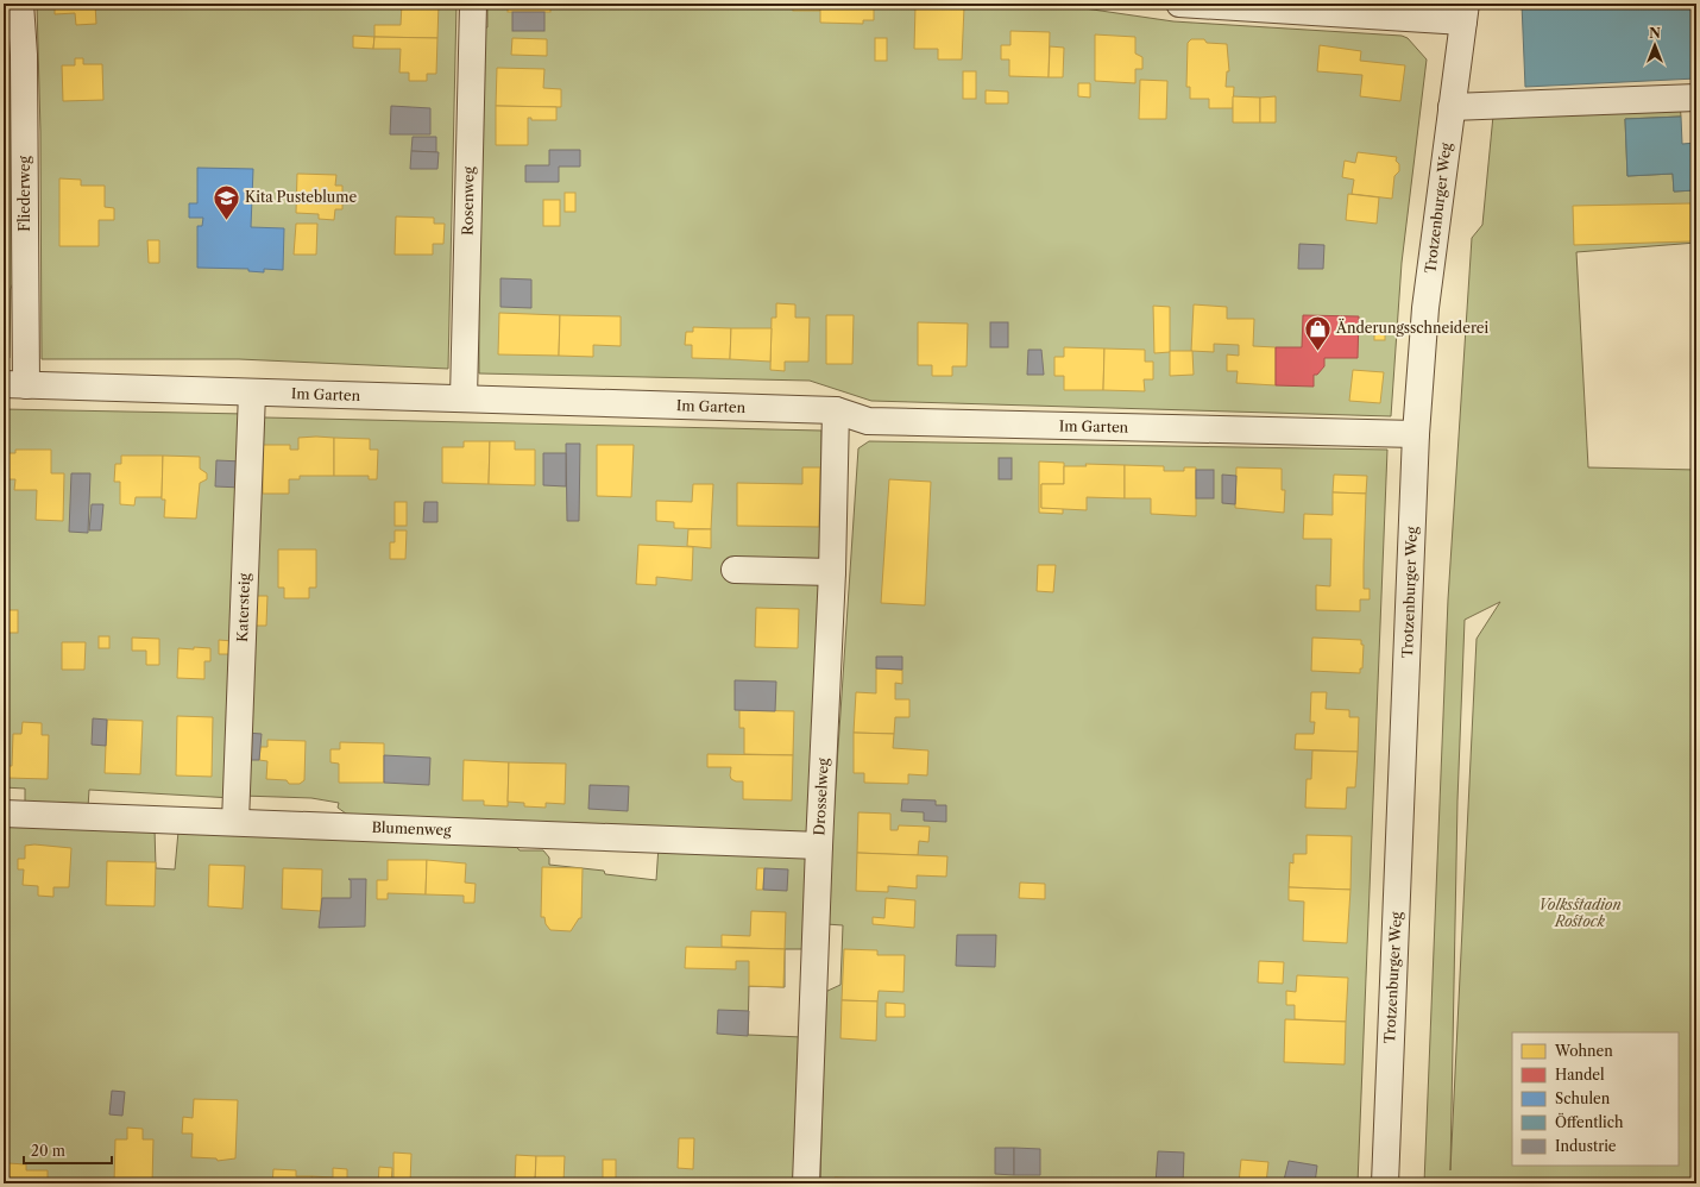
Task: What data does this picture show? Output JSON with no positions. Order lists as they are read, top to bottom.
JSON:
{
  "streets": {
    "street": [
      "Fliederweg",
      "Rosenweg",
      "Trotzenburger Weg",
      "Im Garten",
      "Katersteig",
      "Drosselweg",
      "Blumenweg"
    ]
  },
  "crossings": [
    ["Fliederweg", "Im Garten"],
    ["Rosenweg", "Im Garten"],
    ["Trotzenburger Weg", "Im Garten"],
    ["Im Garten", "Katersteig"],
    ["Im Garten", "Drosselweg"],
    ["Katersteig", "Blumenweg"],
    ["Drosselweg", "Blumenweg"]
  ],
  "parks": ["Volksstadion Rostock"],
  "places": {
    "school or university": ["Kita Pusteblume"],
    "shop": ["Änderungsschneiderei"]
  },
  "legend": [
    "Wohnen",
    "Handel",
    "Schulen",
    "Öffentlich",
    "Industrie"
  ],
  "scale_bar": "20 m",
  "north": "top"
}
